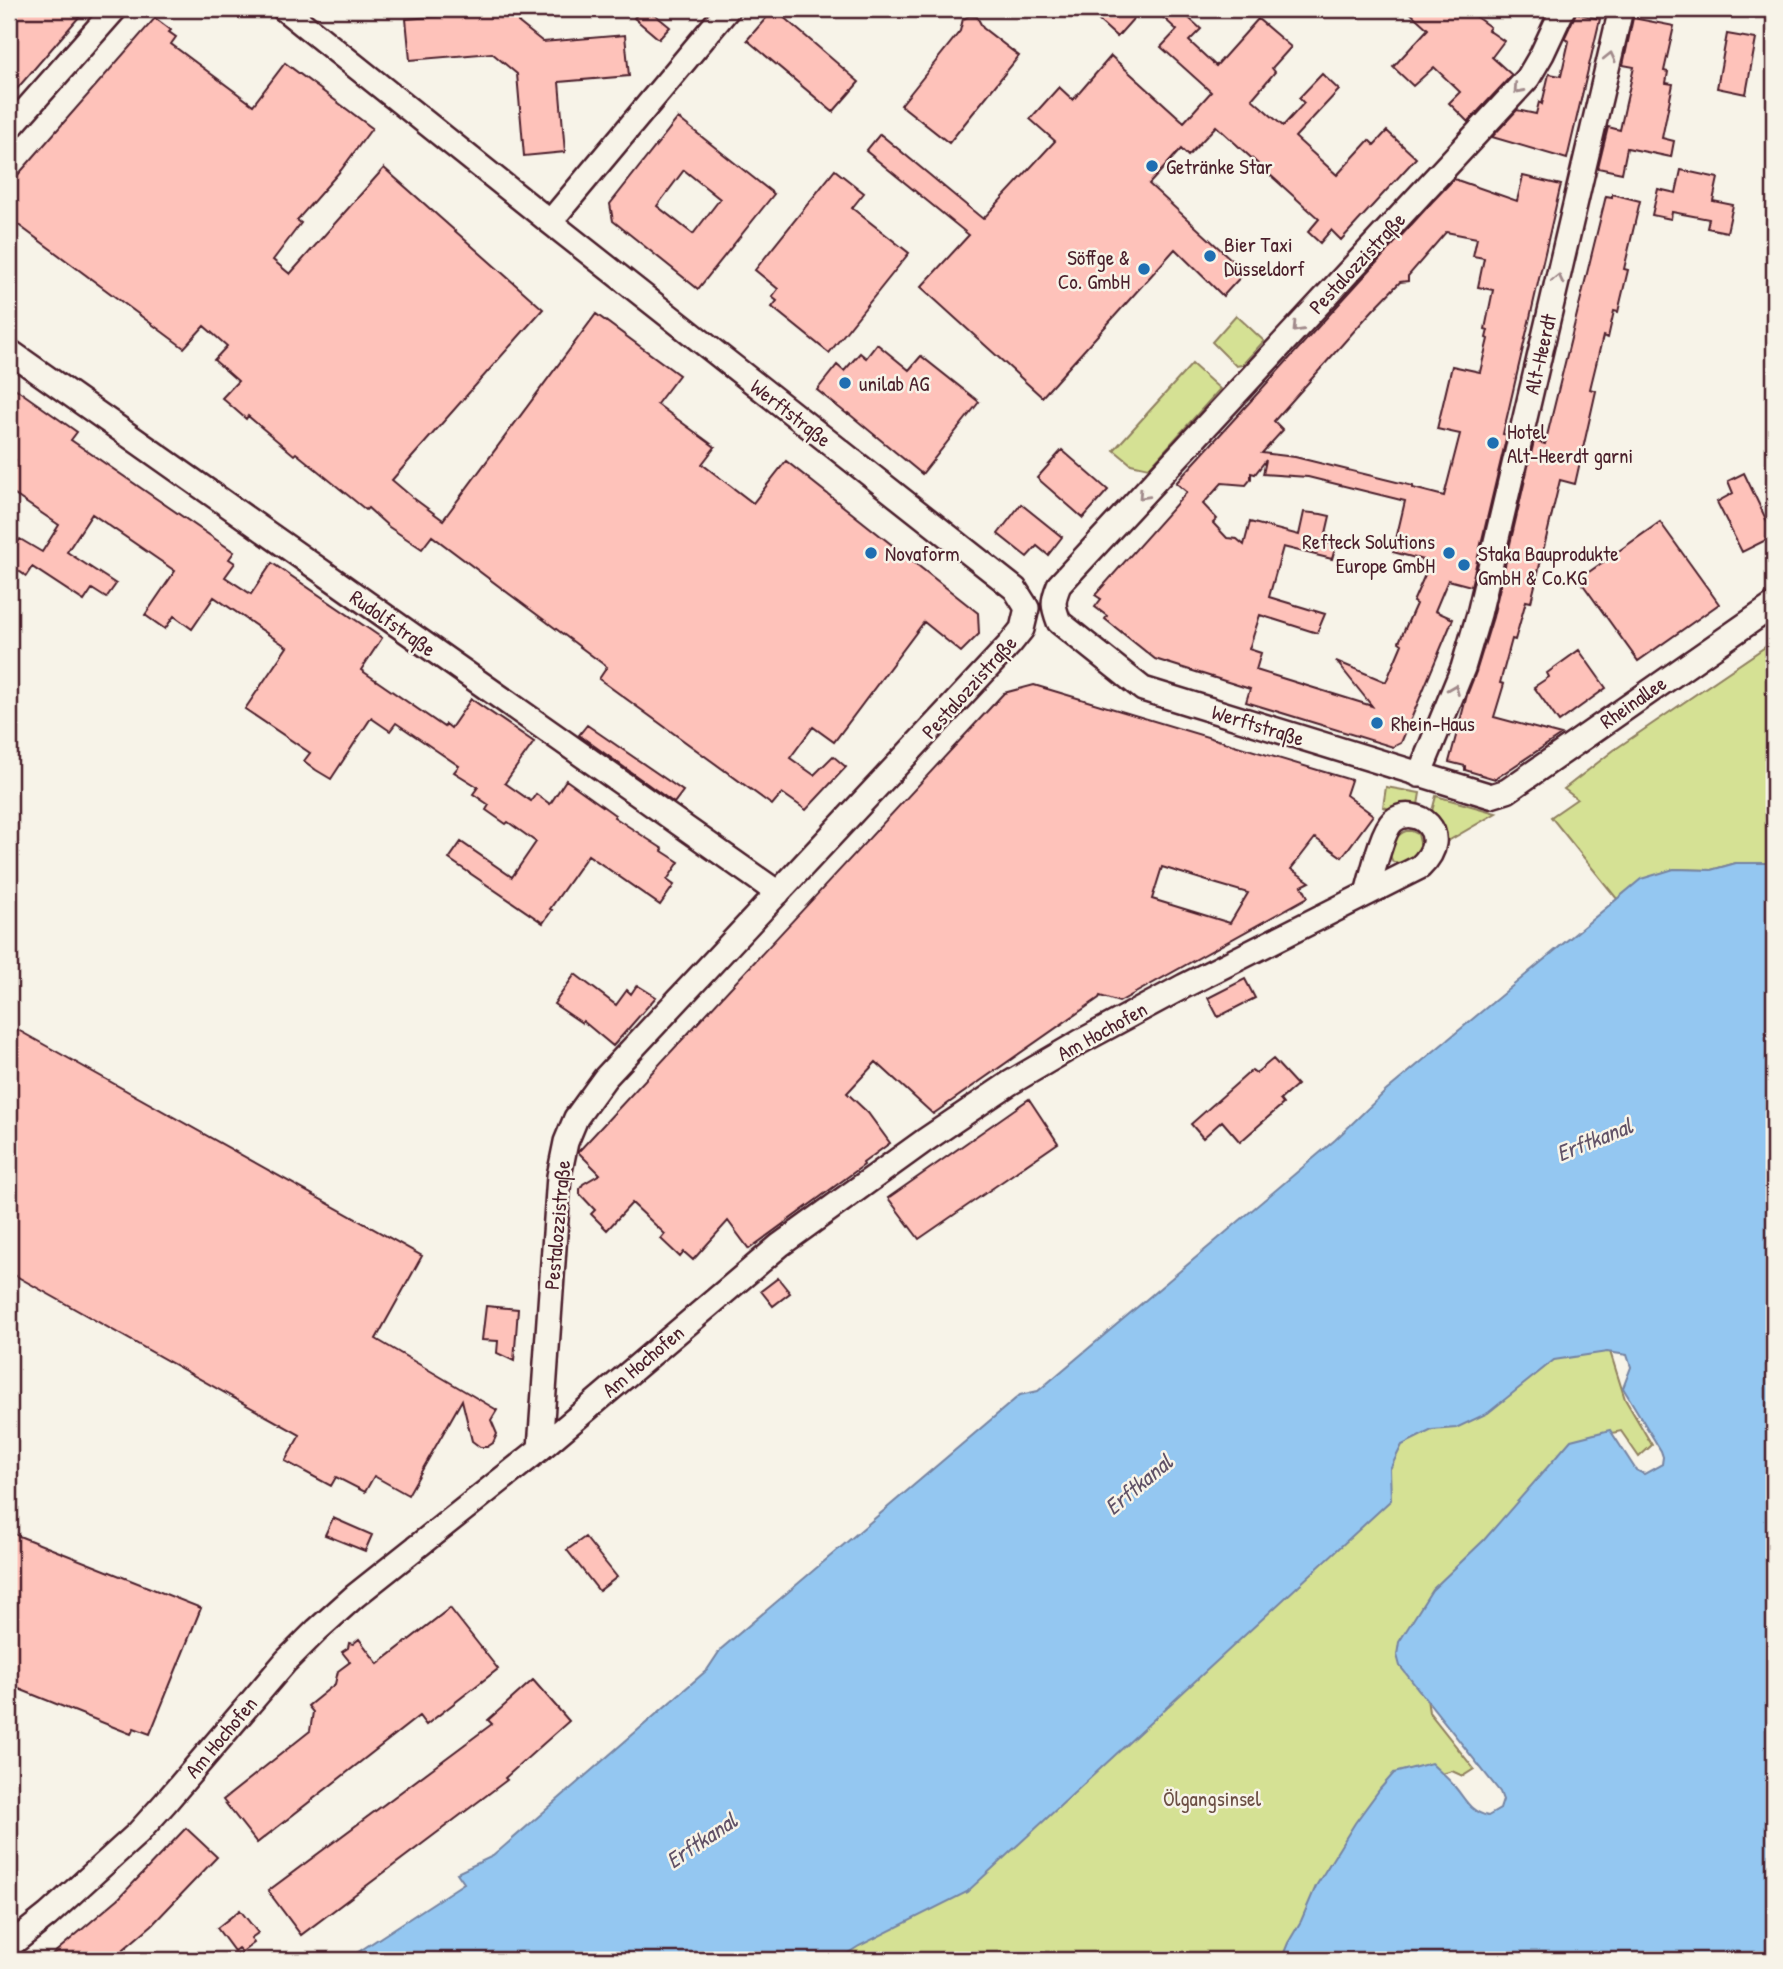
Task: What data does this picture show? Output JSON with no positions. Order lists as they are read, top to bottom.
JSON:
{
  "streets": {
    "street": [
      "Pestalozzistraße",
      "Alt-Heerdt",
      "Werftstraße",
      "Rudolfstraße",
      "Rheinallee",
      "Am Hochofen"
    ]
  },
  "crossings": [
    ["Pestalozzistraße", "Werftstraße"],
    ["Pestalozzistraße", "Rudolfstraße"],
    ["Pestalozzistraße", "Am Hochofen"],
    ["Alt-Heerdt", "Werftstraße"],
    ["Werftstraße", "Rheinallee"]
  ],
  "one_way": ["Pestalozzistraße", "Alt-Heerdt"],
  "water": ["Erftkanal"],
  "parks": ["Ölgangsinsel"],
  "places": [
    "Getränke Star",
    "Bier Taxi Düsseldorf",
    "Söffge & Co. GmbH",
    "unilab AG",
    "Hotel Alt-Heerdt garni",
    "Novaform",
    "Refteck Solutions Europe GmbH",
    "Staka Bauprodukte GmbH & Co.KG",
    "Rhein-Haus"
  ]
}
